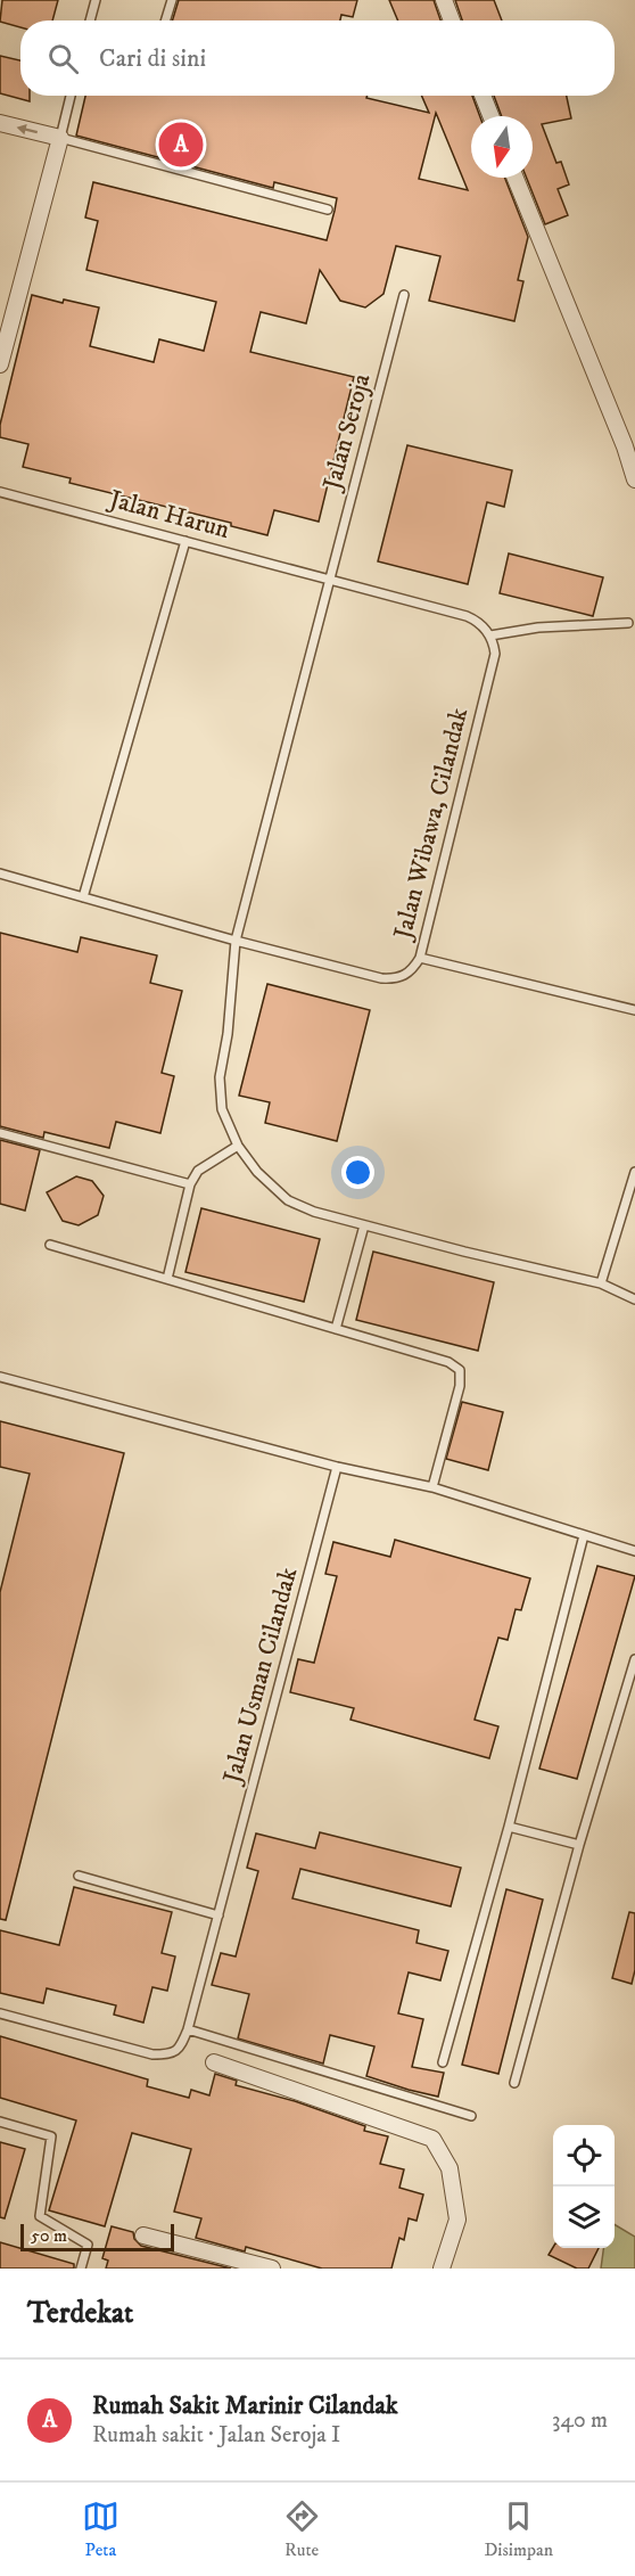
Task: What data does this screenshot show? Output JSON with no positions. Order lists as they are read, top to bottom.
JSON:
{
  "streets": {
    "lane": [
      "Jalan Seroja",
      "Jalan Harun",
      "Jalan Wibawa, Cilandak",
      "Jalan Usman Cilandak"
    ]
  },
  "crossings": [
    ["Jalan Seroja", "Jalan Harun"],
    ["Jalan Seroja", "Jalan Wibawa, Cilandak"]
  ],
  "scale_bar": "50 m",
  "north": "bottom",
  "page": {
    "search": "Cari di sini",
    "pins": "A",
    "scale": "50 m",
    "heading": "Terdekat",
    "list": [
      {
        "mark": "A",
        "name": "Rumah Sakit Marinir Cilandak",
        "note": "Rumah sakit · Jalan Seroja I",
        "value": "340 m"
      }
    ],
    "nav": ["Peta", "Rute", "Disimpan"]
  }
}
